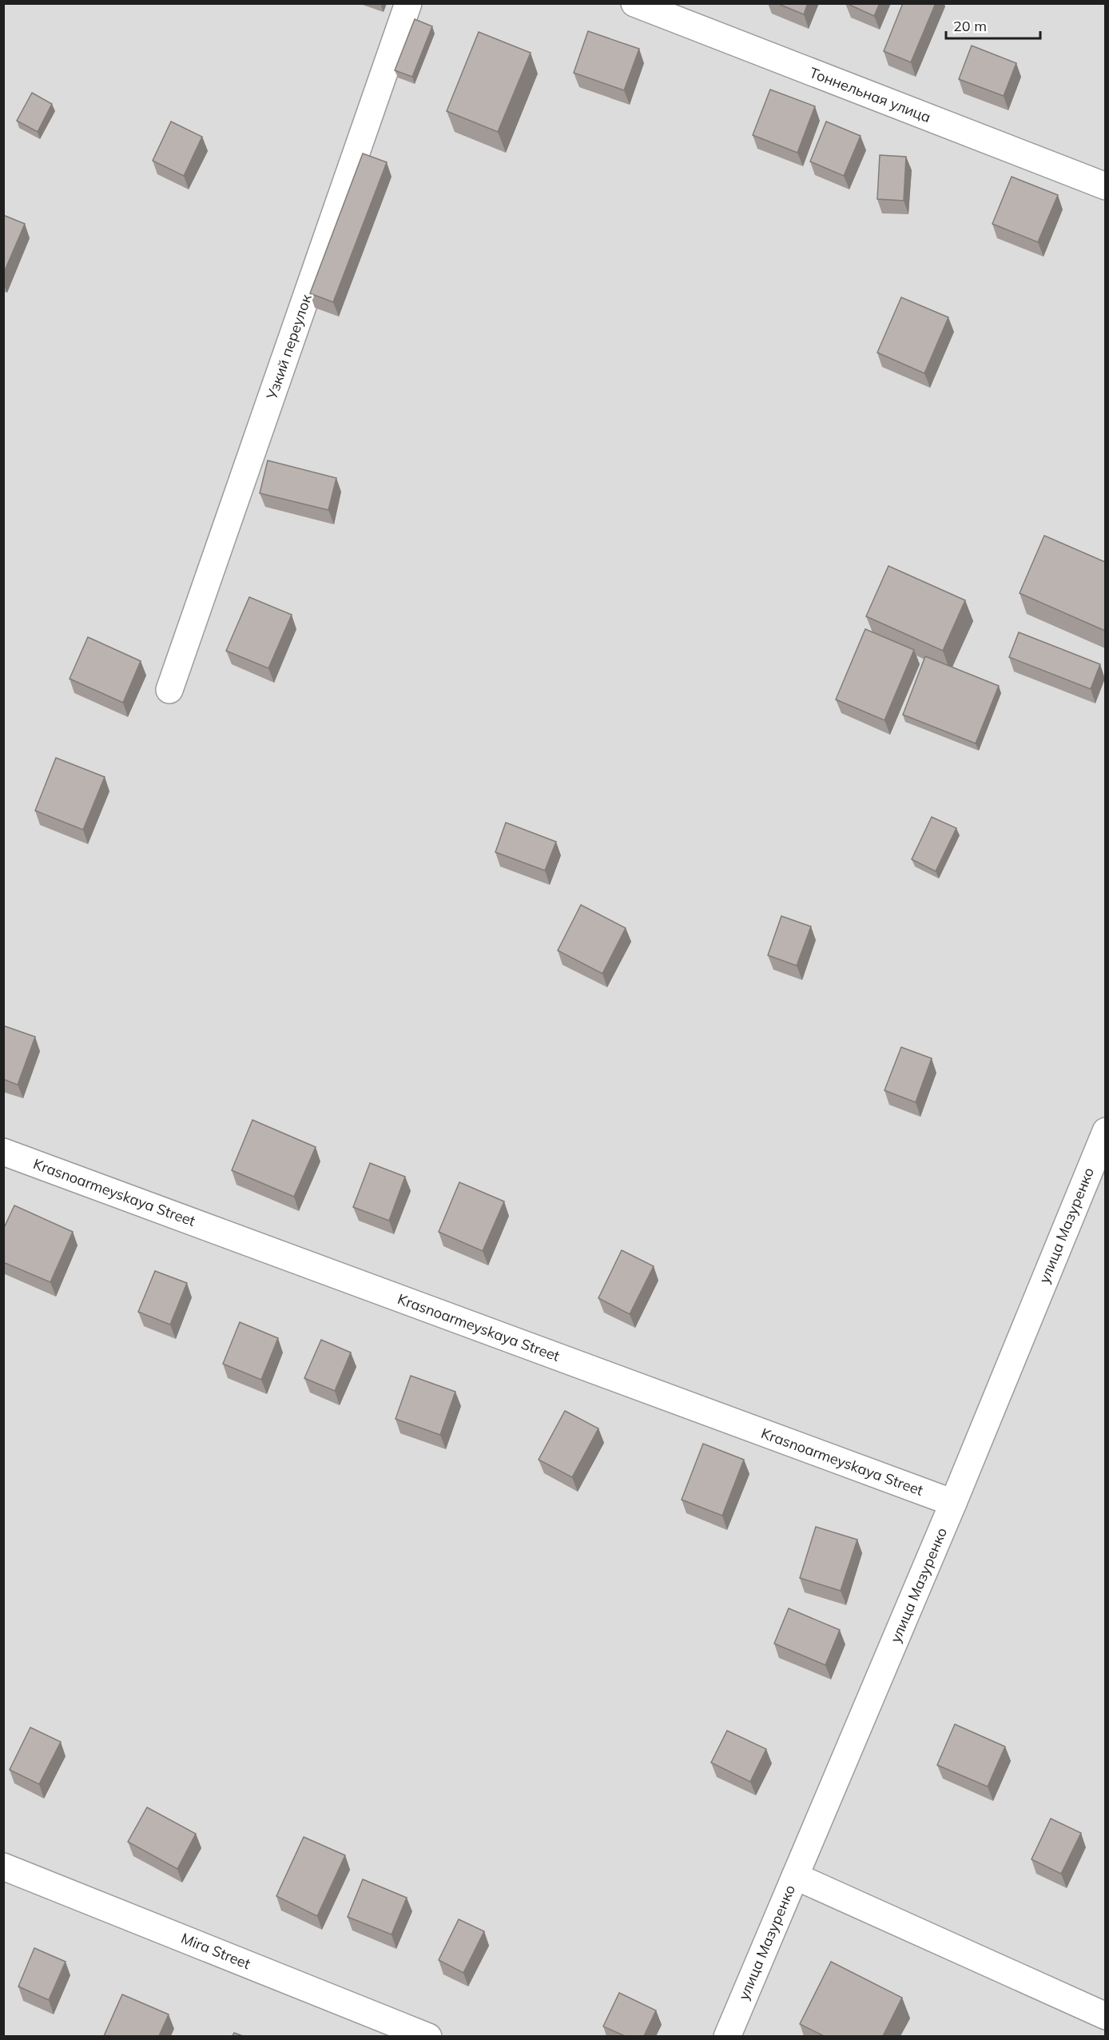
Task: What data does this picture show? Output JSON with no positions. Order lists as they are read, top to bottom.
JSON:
{
  "streets": {
    "street": [
      "Тоннельная улица",
      "Узкий переулок",
      "Krasnoarmeyskaya Street",
      "улица Мазуренко",
      "Mira Street"
    ]
  },
  "crossings": [
    ["Krasnoarmeyskaya Street", "улица Мазуренко"]
  ],
  "scale_bar": "20 m"
}
